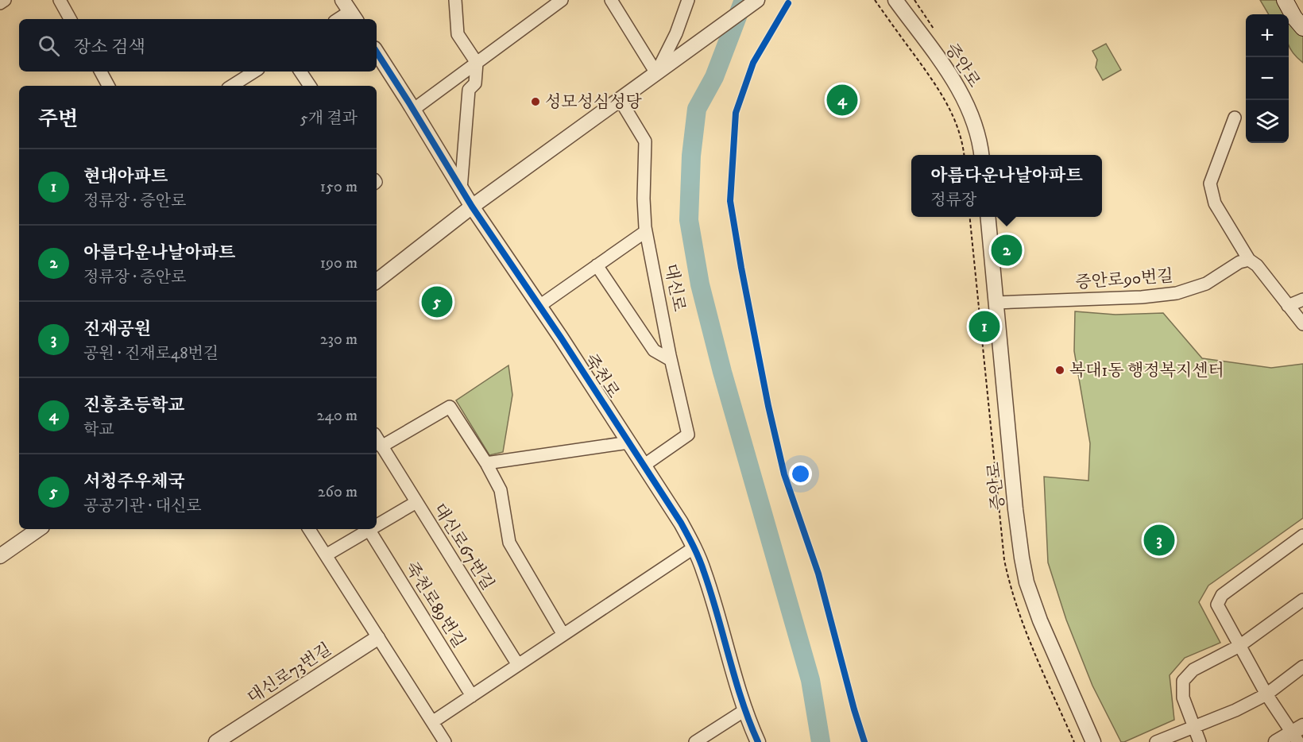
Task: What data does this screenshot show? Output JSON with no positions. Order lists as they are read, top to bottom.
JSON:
{
  "streets": {
    "street": [
      "증안로",
      "증안로90번길",
      "대신로",
      "죽천로",
      "대신로67번길",
      "죽천로89번길",
      "대신로73번길"
    ]
  },
  "crossings": [
    ["증안로", "증안로90번길"],
    ["대신로", "죽천로"]
  ],
  "places": ["성모성심성당", "복대1동 행정복지센터"],
  "page": {
    "map_buttons": ["+", "−"],
    "search": "장소 검색",
    "pins": [
      "4",
      "2",
      "5",
      "1",
      "3"
    ],
    "heading": ["주변", "5개 결과"],
    "list": [
      {
        "mark": "1",
        "name": "현대아파트",
        "note": "정류장 · 증안로",
        "value": "150 m"
      },
      {
        "mark": "2",
        "name": "아름다운나날아파트",
        "note": "정류장 · 증안로",
        "value": "190 m"
      },
      {
        "mark": "3",
        "name": "진재공원",
        "note": "공원 · 진재로48번길",
        "value": "230 m"
      },
      {
        "mark": "4",
        "name": "진흥초등학교",
        "note": "학교",
        "value": "240 m"
      },
      {
        "mark": "5",
        "name": "서청주우체국",
        "note": "공공기관 · 대신로",
        "value": "260 m"
      }
    ],
    "popup": ["아름다운나날아파트", "정류장"]
  }
}
